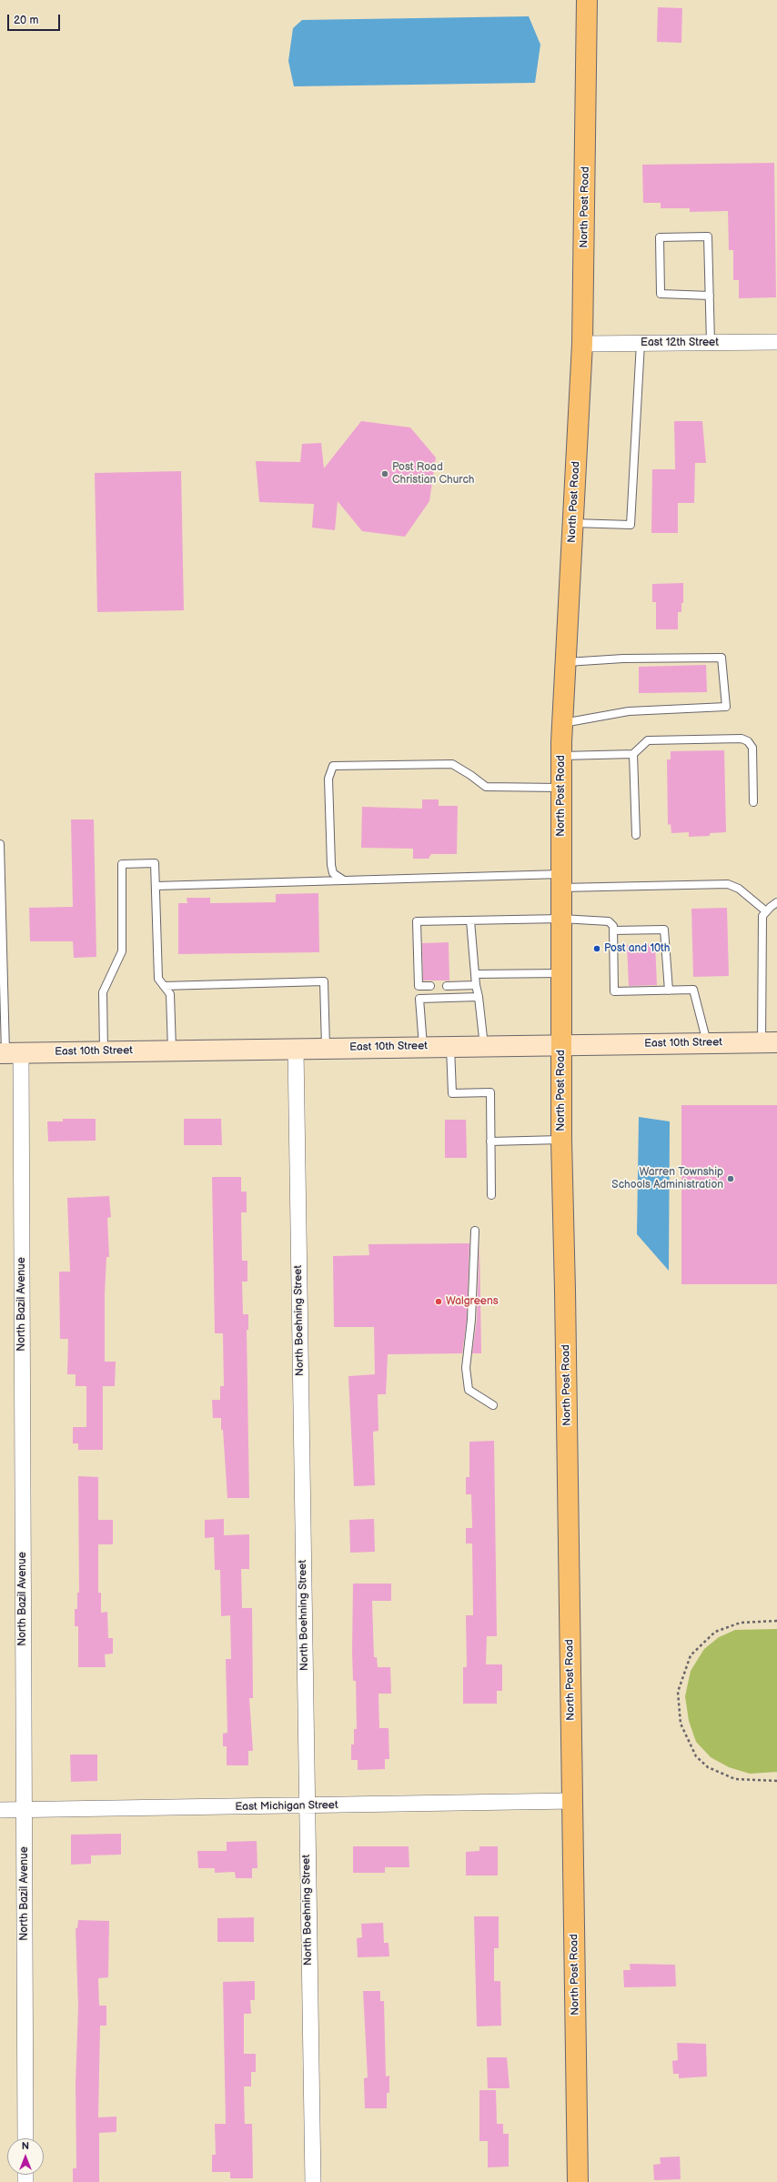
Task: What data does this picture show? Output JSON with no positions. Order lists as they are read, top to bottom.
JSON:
{
  "streets": {
    "main road": ["North Post Road", "East 10th Street"],
    "street": [
      "East 12th Street",
      "North Bazil Avenue",
      "North Boehning Street",
      "East Michigan Street"
    ]
  },
  "crossings": [
    ["North Post Road", "East 12th Street"],
    ["North Post Road", "East 10th Street"],
    ["North Post Road", "East Michigan Street"],
    ["East 10th Street", "North Bazil Avenue"],
    ["East 10th Street", "North Boehning Street"],
    ["North Bazil Avenue", "East Michigan Street"],
    ["North Boehning Street", "East Michigan Street"]
  ],
  "places": [
    "Post Road Christian Church",
    "Post and 10th",
    "Warren Township Schools Administration",
    "Walgreens"
  ],
  "scale_bar": "20 m",
  "north": "top"
}
